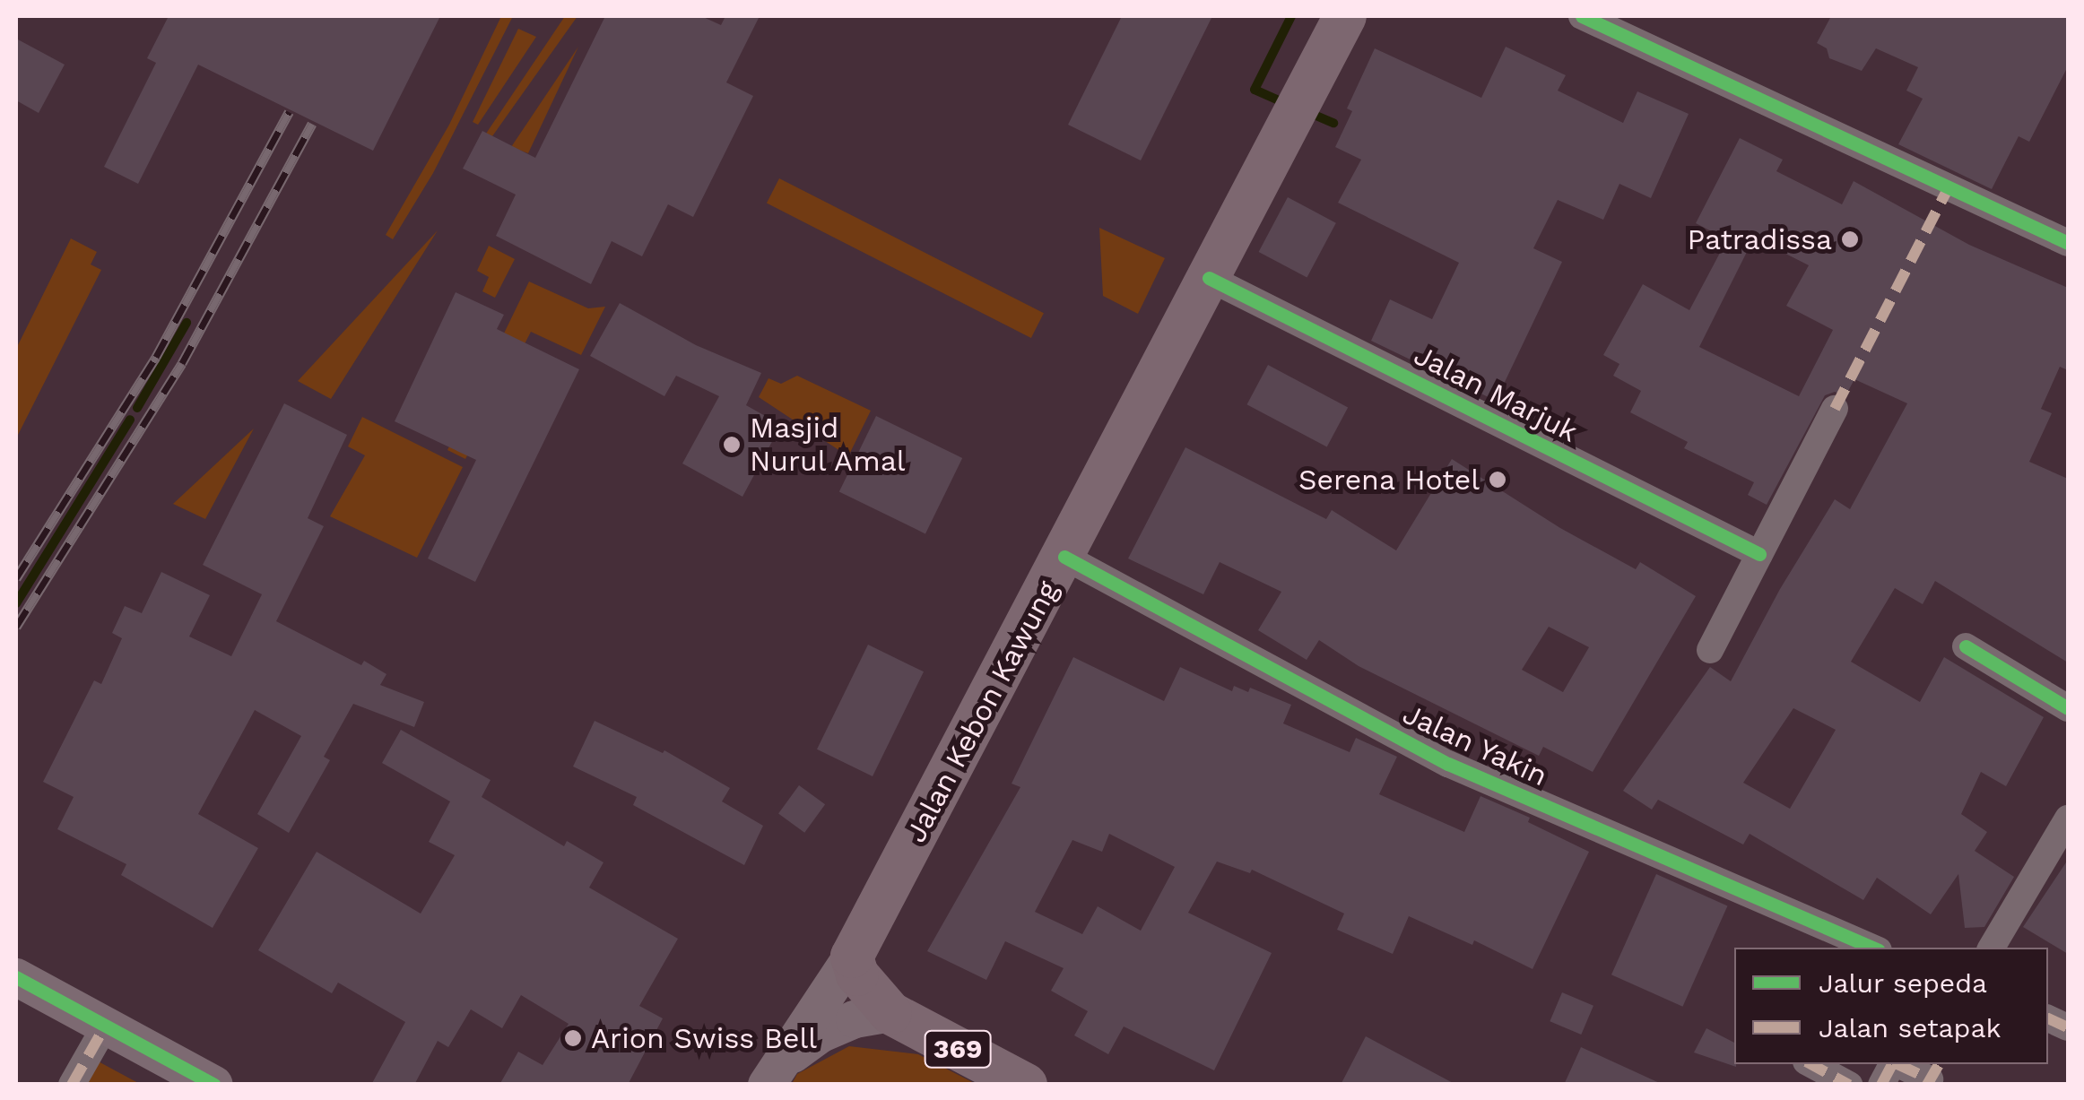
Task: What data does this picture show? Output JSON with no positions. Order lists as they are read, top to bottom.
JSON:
{
  "streets": {
    "main road": ["Jalan Kebon Kawung", "369"],
    "street": ["Jalan Marjuk", "Jalan Yakin"]
  },
  "crossings": [
    ["Jalan Marjuk", "Jalan Kebon Kawung"],
    ["Jalan Kebon Kawung", "Jalan Yakin"],
    ["Jalan Kebon Kawung", "369"]
  ],
  "places": [
    "Patradissa",
    "Masjid Nurul Amal",
    "Serena Hotel",
    "Arion Swiss Bell"
  ],
  "legend": ["Jalur sepeda", "Jalan setapak"]
}
